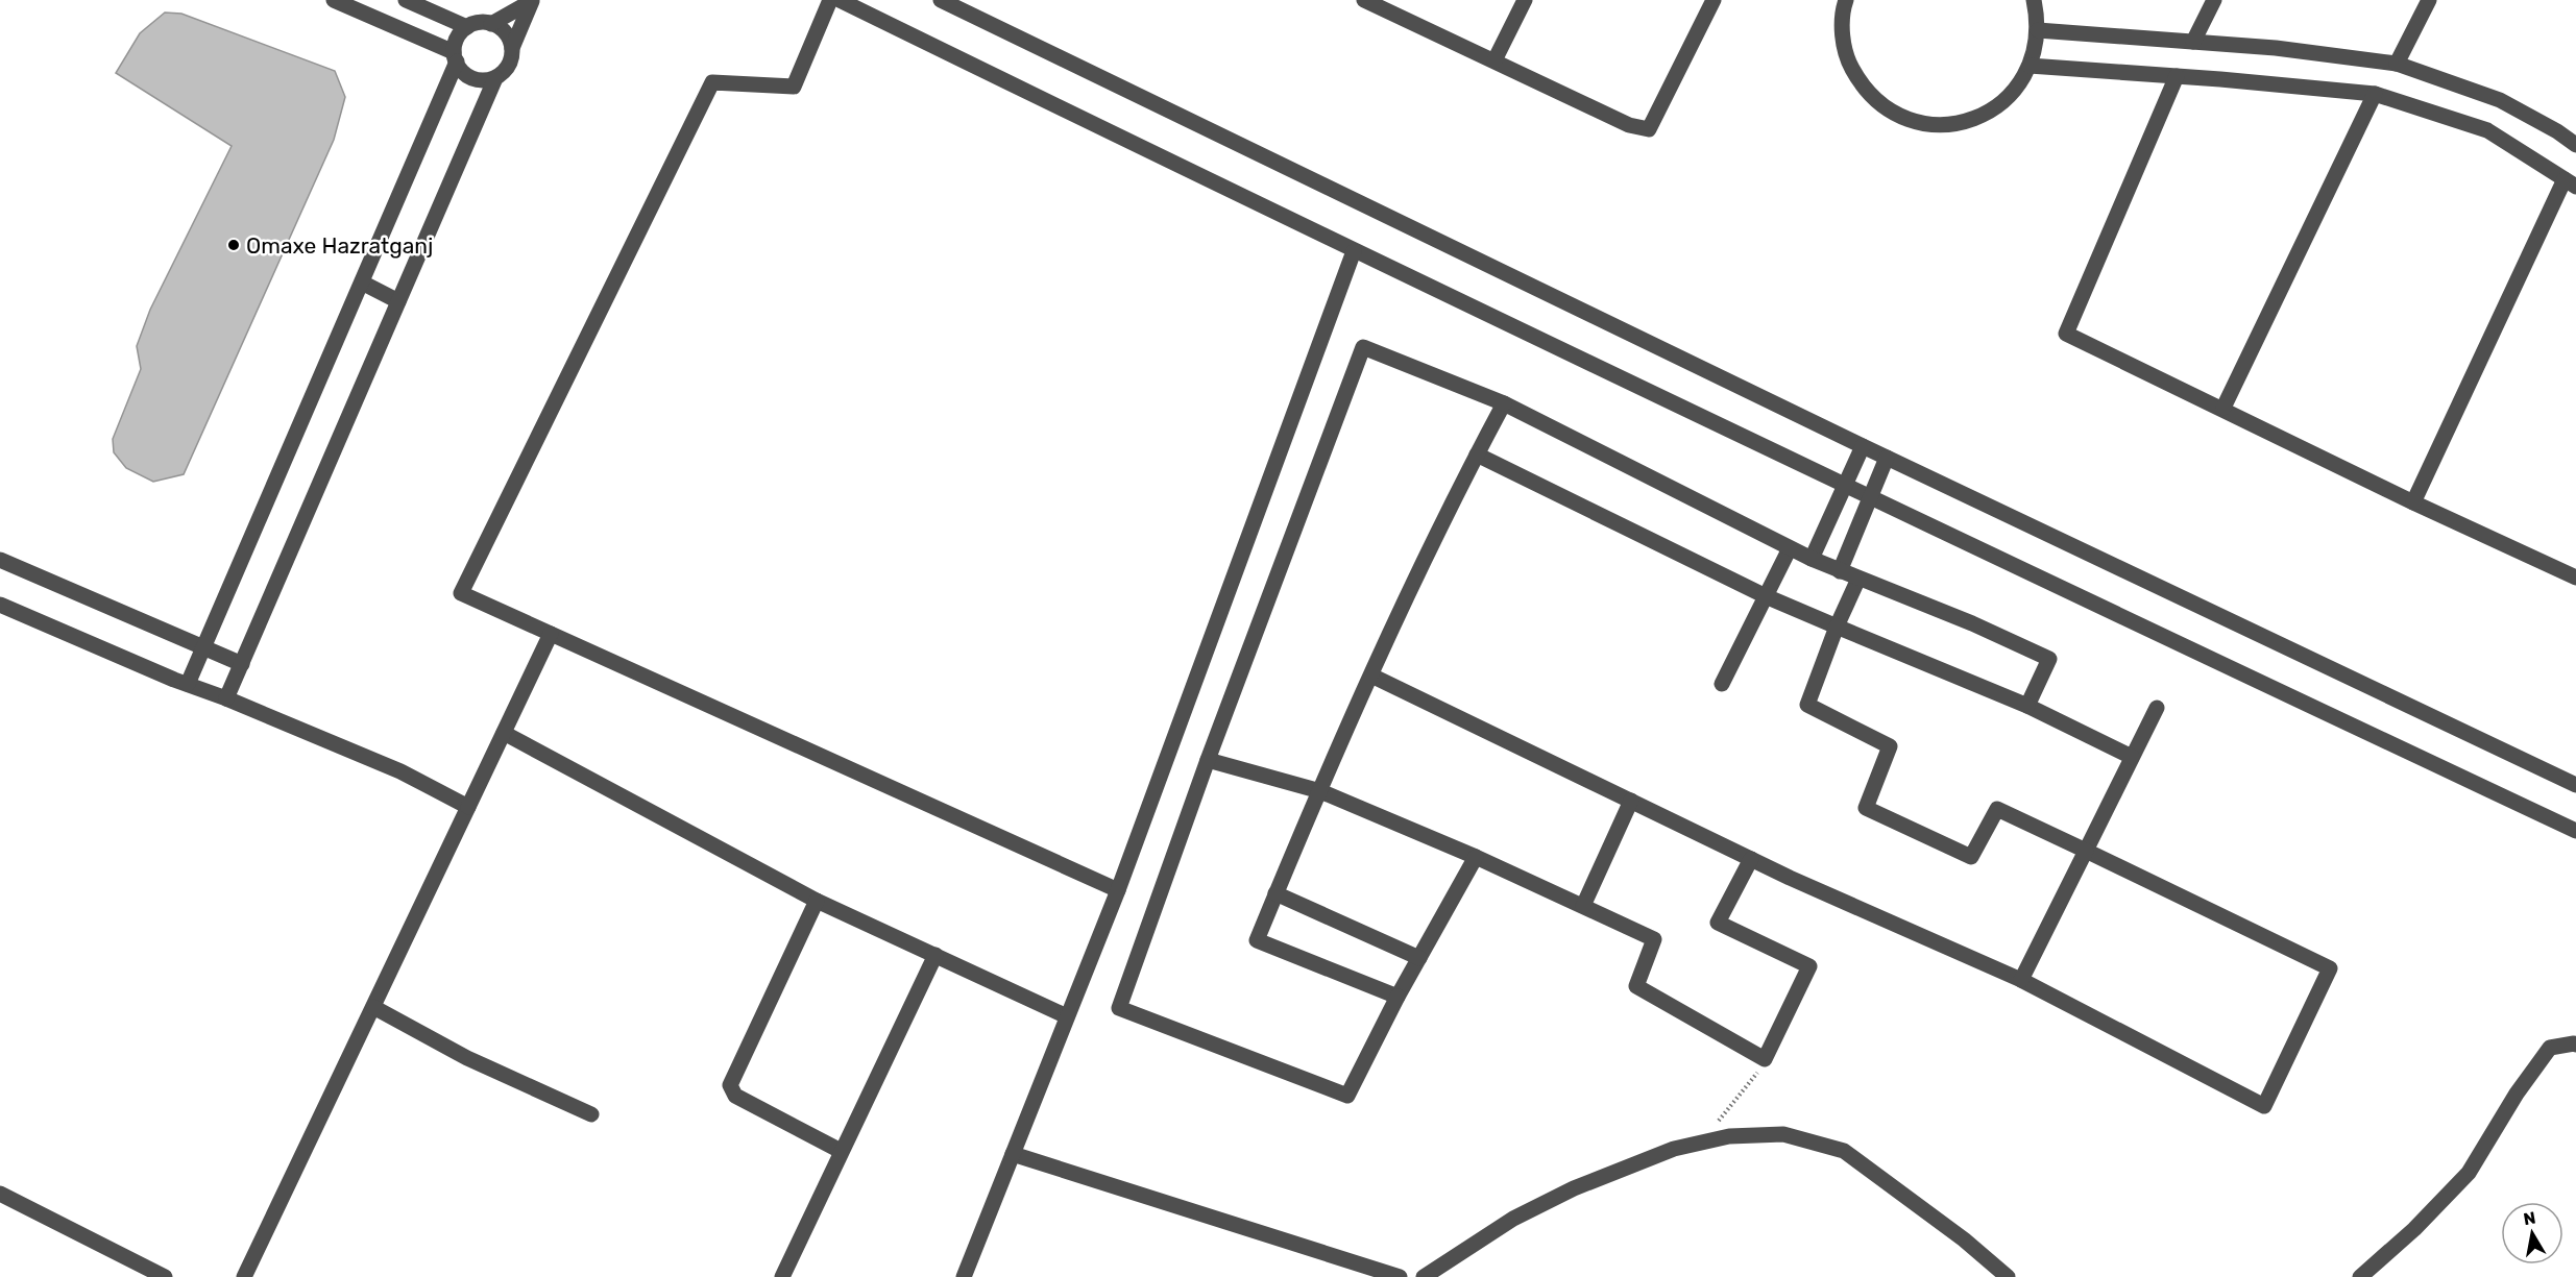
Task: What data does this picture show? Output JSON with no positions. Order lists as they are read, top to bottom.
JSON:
{
  "places": ["Omaxe Hazratganj"],
  "north": "top"
}
